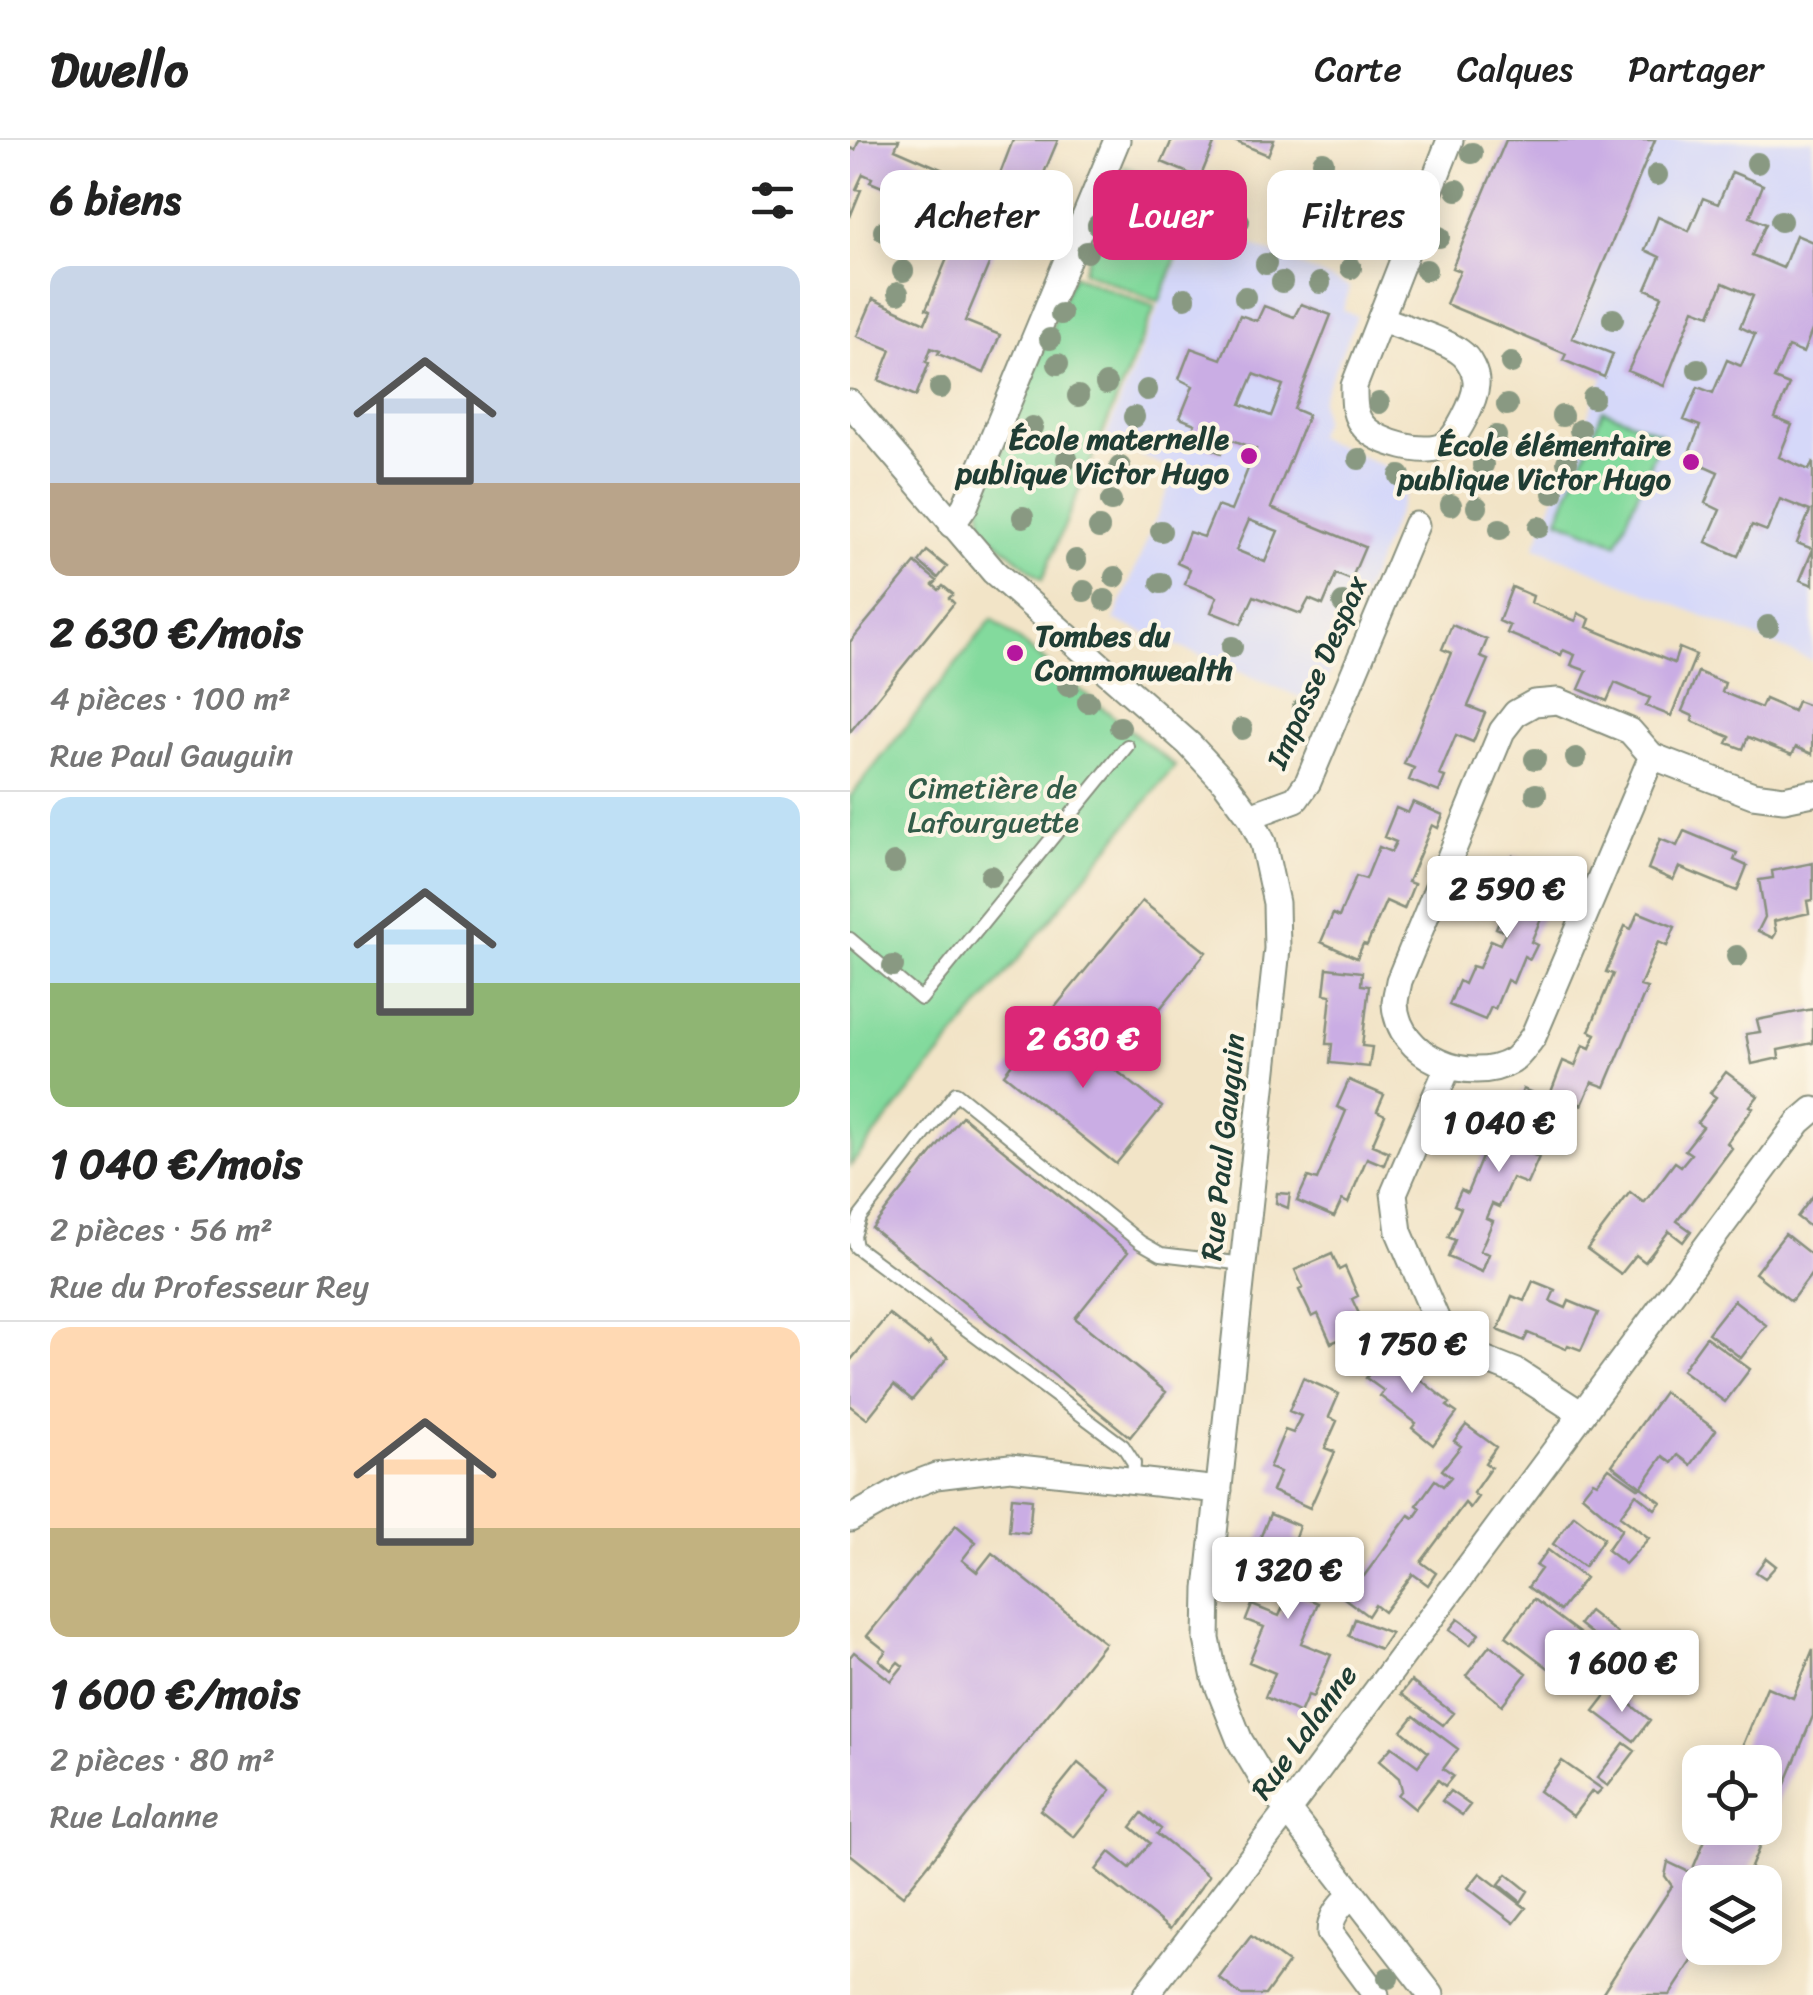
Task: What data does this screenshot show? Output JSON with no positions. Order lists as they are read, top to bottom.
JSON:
{
  "streets": {
    "street": ["Impasse Despax", "Rue Paul Gauguin", "Rue Lalanne"]
  },
  "crossings": [
    ["Impasse Despax", "Rue Paul Gauguin"],
    ["Rue Paul Gauguin", "Rue Lalanne"]
  ],
  "parks": ["Cimetière de Lafourguette"],
  "places": ["École maternelle publique Victor Hugo", "École élémentaire publique Victor Hugo", "Tombes du Commonwealth"],
  "page": {
    "header": "Dwello",
    "nav": ["Carte", "Calques", "Partager"],
    "heading": "6 biens",
    "chip": ["Acheter", "Louer", "Filtres"],
    "list": [
      {
        "name": "2 630 €/mois",
        "note": "4 pièces · 100 m² · Rue Paul Gauguin"
      },
      {
        "name": "1 040 €/mois",
        "note": "2 pièces · 56 m² · Rue du Professeur Rey"
      },
      {
        "name": "1 600 €/mois",
        "note": "2 pièces · 80 m² · Rue Lalanne"
      }
    ],
    "price": [
      "2 590 €",
      "2 630 €",
      "1 040 €",
      "1 750 €",
      "1 320 €",
      "1 600 €"
    ]
  }
}
